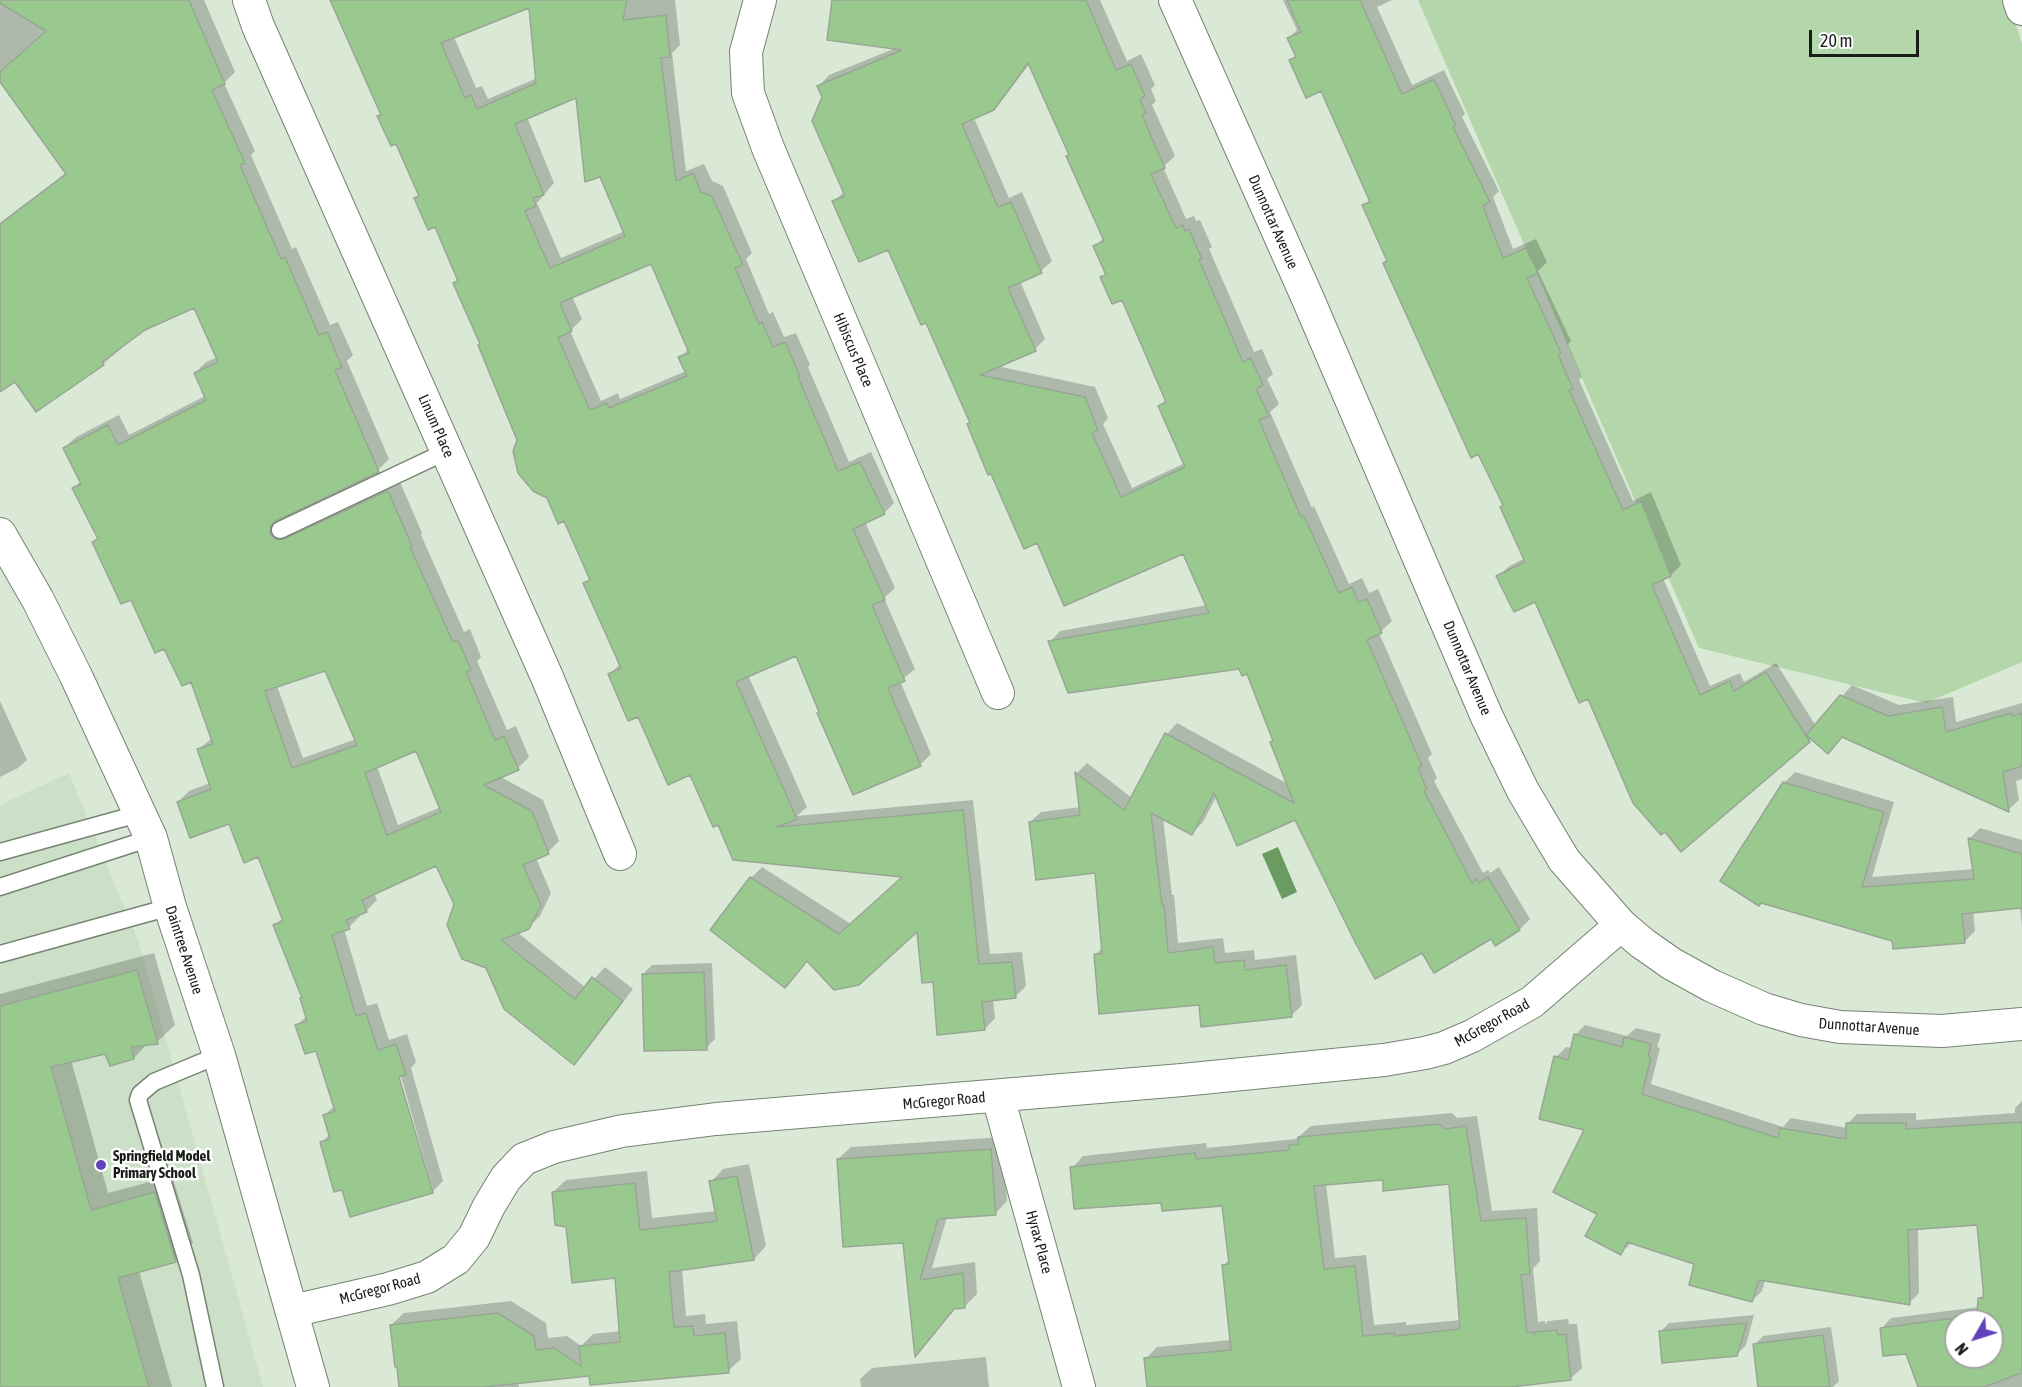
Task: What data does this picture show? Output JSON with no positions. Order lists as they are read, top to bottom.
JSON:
{
  "streets": {
    "street": [
      "Dunnottar Avenue",
      "Hibiscus Place",
      "Linum Place",
      "Daintree Avenue",
      "McGregor Road",
      "Hyrax Place"
    ]
  },
  "crossings": [
    ["Dunnottar Avenue", "McGregor Road"],
    ["Daintree Avenue", "McGregor Road"],
    ["McGregor Road", "Hyrax Place"]
  ],
  "places": ["Springfield Model Primary School"],
  "scale_bar": "20 m",
  "north": "bottom left"
}
